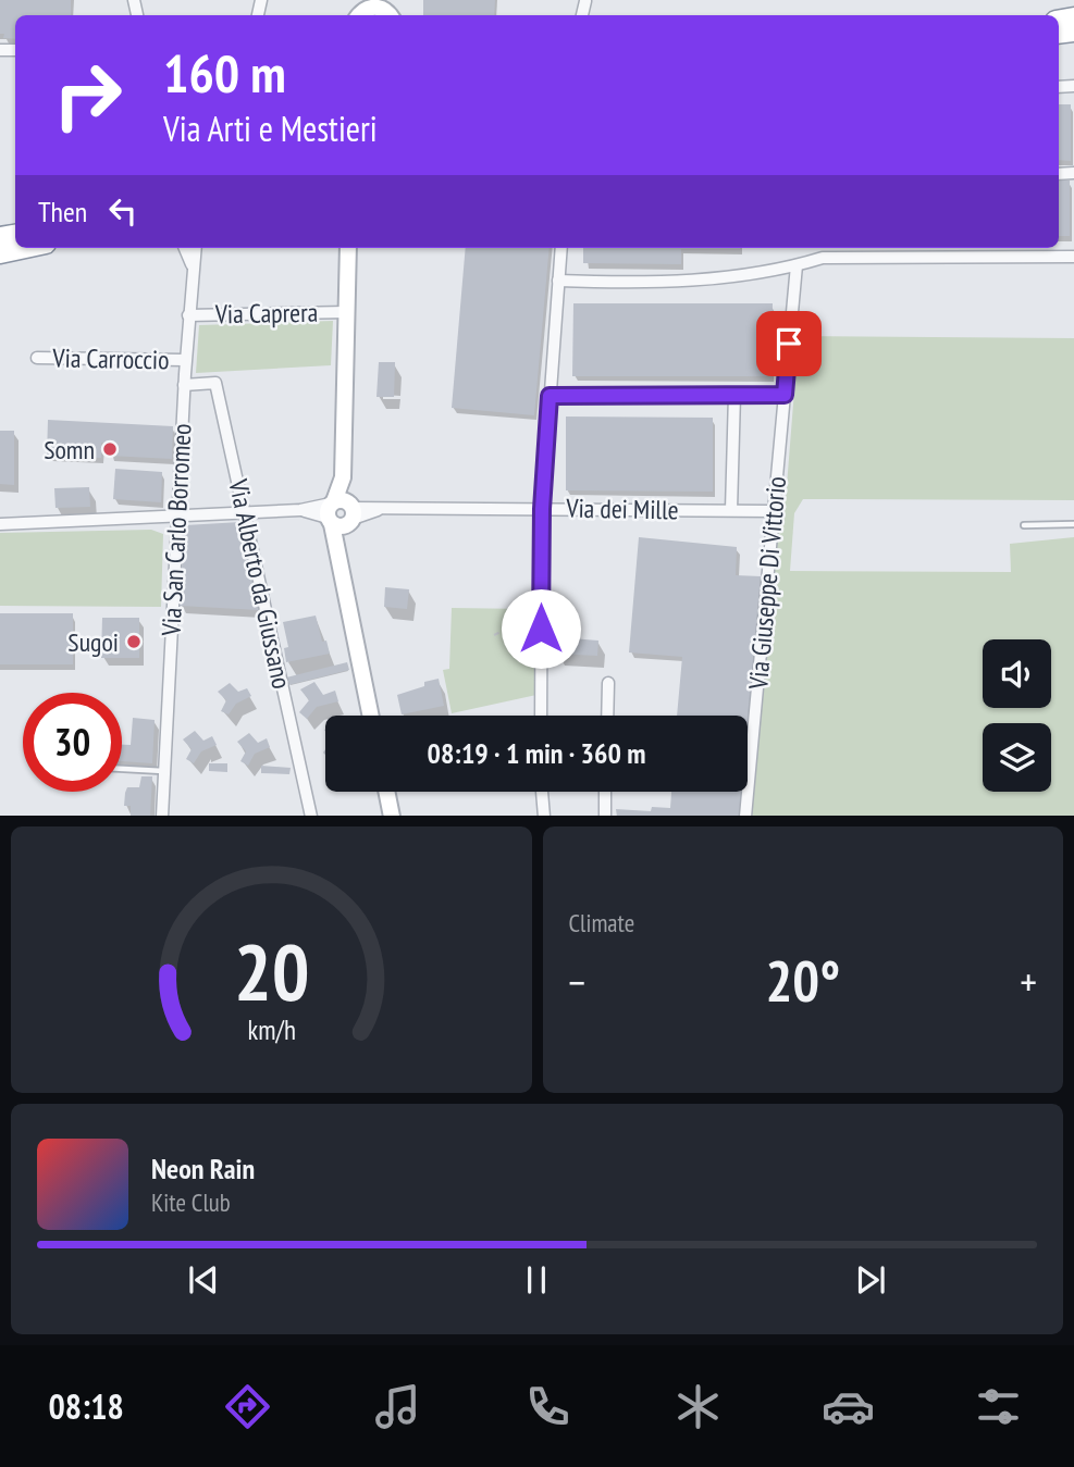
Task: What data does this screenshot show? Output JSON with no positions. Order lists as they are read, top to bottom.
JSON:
{
  "streets": {
    "street": [
      "Via Caprera",
      "Via Carroccio",
      "Via dei Mille",
      "Via San Carlo Borromeo",
      "Via Giuseppe Di Vittorio",
      "Via Alberto da Giussano"
    ]
  },
  "crossings": [
    ["Via Caprera", "Via San Carlo Borromeo"],
    ["Via Carroccio", "Via San Carlo Borromeo"],
    ["Via dei Mille", "Via San Carlo Borromeo"],
    ["Via dei Mille", "Via Giuseppe Di Vittorio"],
    ["Via dei Mille", "Via Alberto da Giussano"],
    ["Via San Carlo Borromeo", "Via Alberto da Giussano"]
  ],
  "places": ["Somn", "Sugoi"],
  "page": {
    "turn": ["160 m", "Via Arti e Mestieri"],
    "then": "Then",
    "limit": "30",
    "trip": "08:19 · 1 min · 360 m",
    "tile": "Climate",
    "heat": ["−", "20°", "+"],
    "song": ["Neon Rain", "Kite Club"],
    "tabs": "08:18",
    "gauge": ["20", "km/h"]
  }
}
